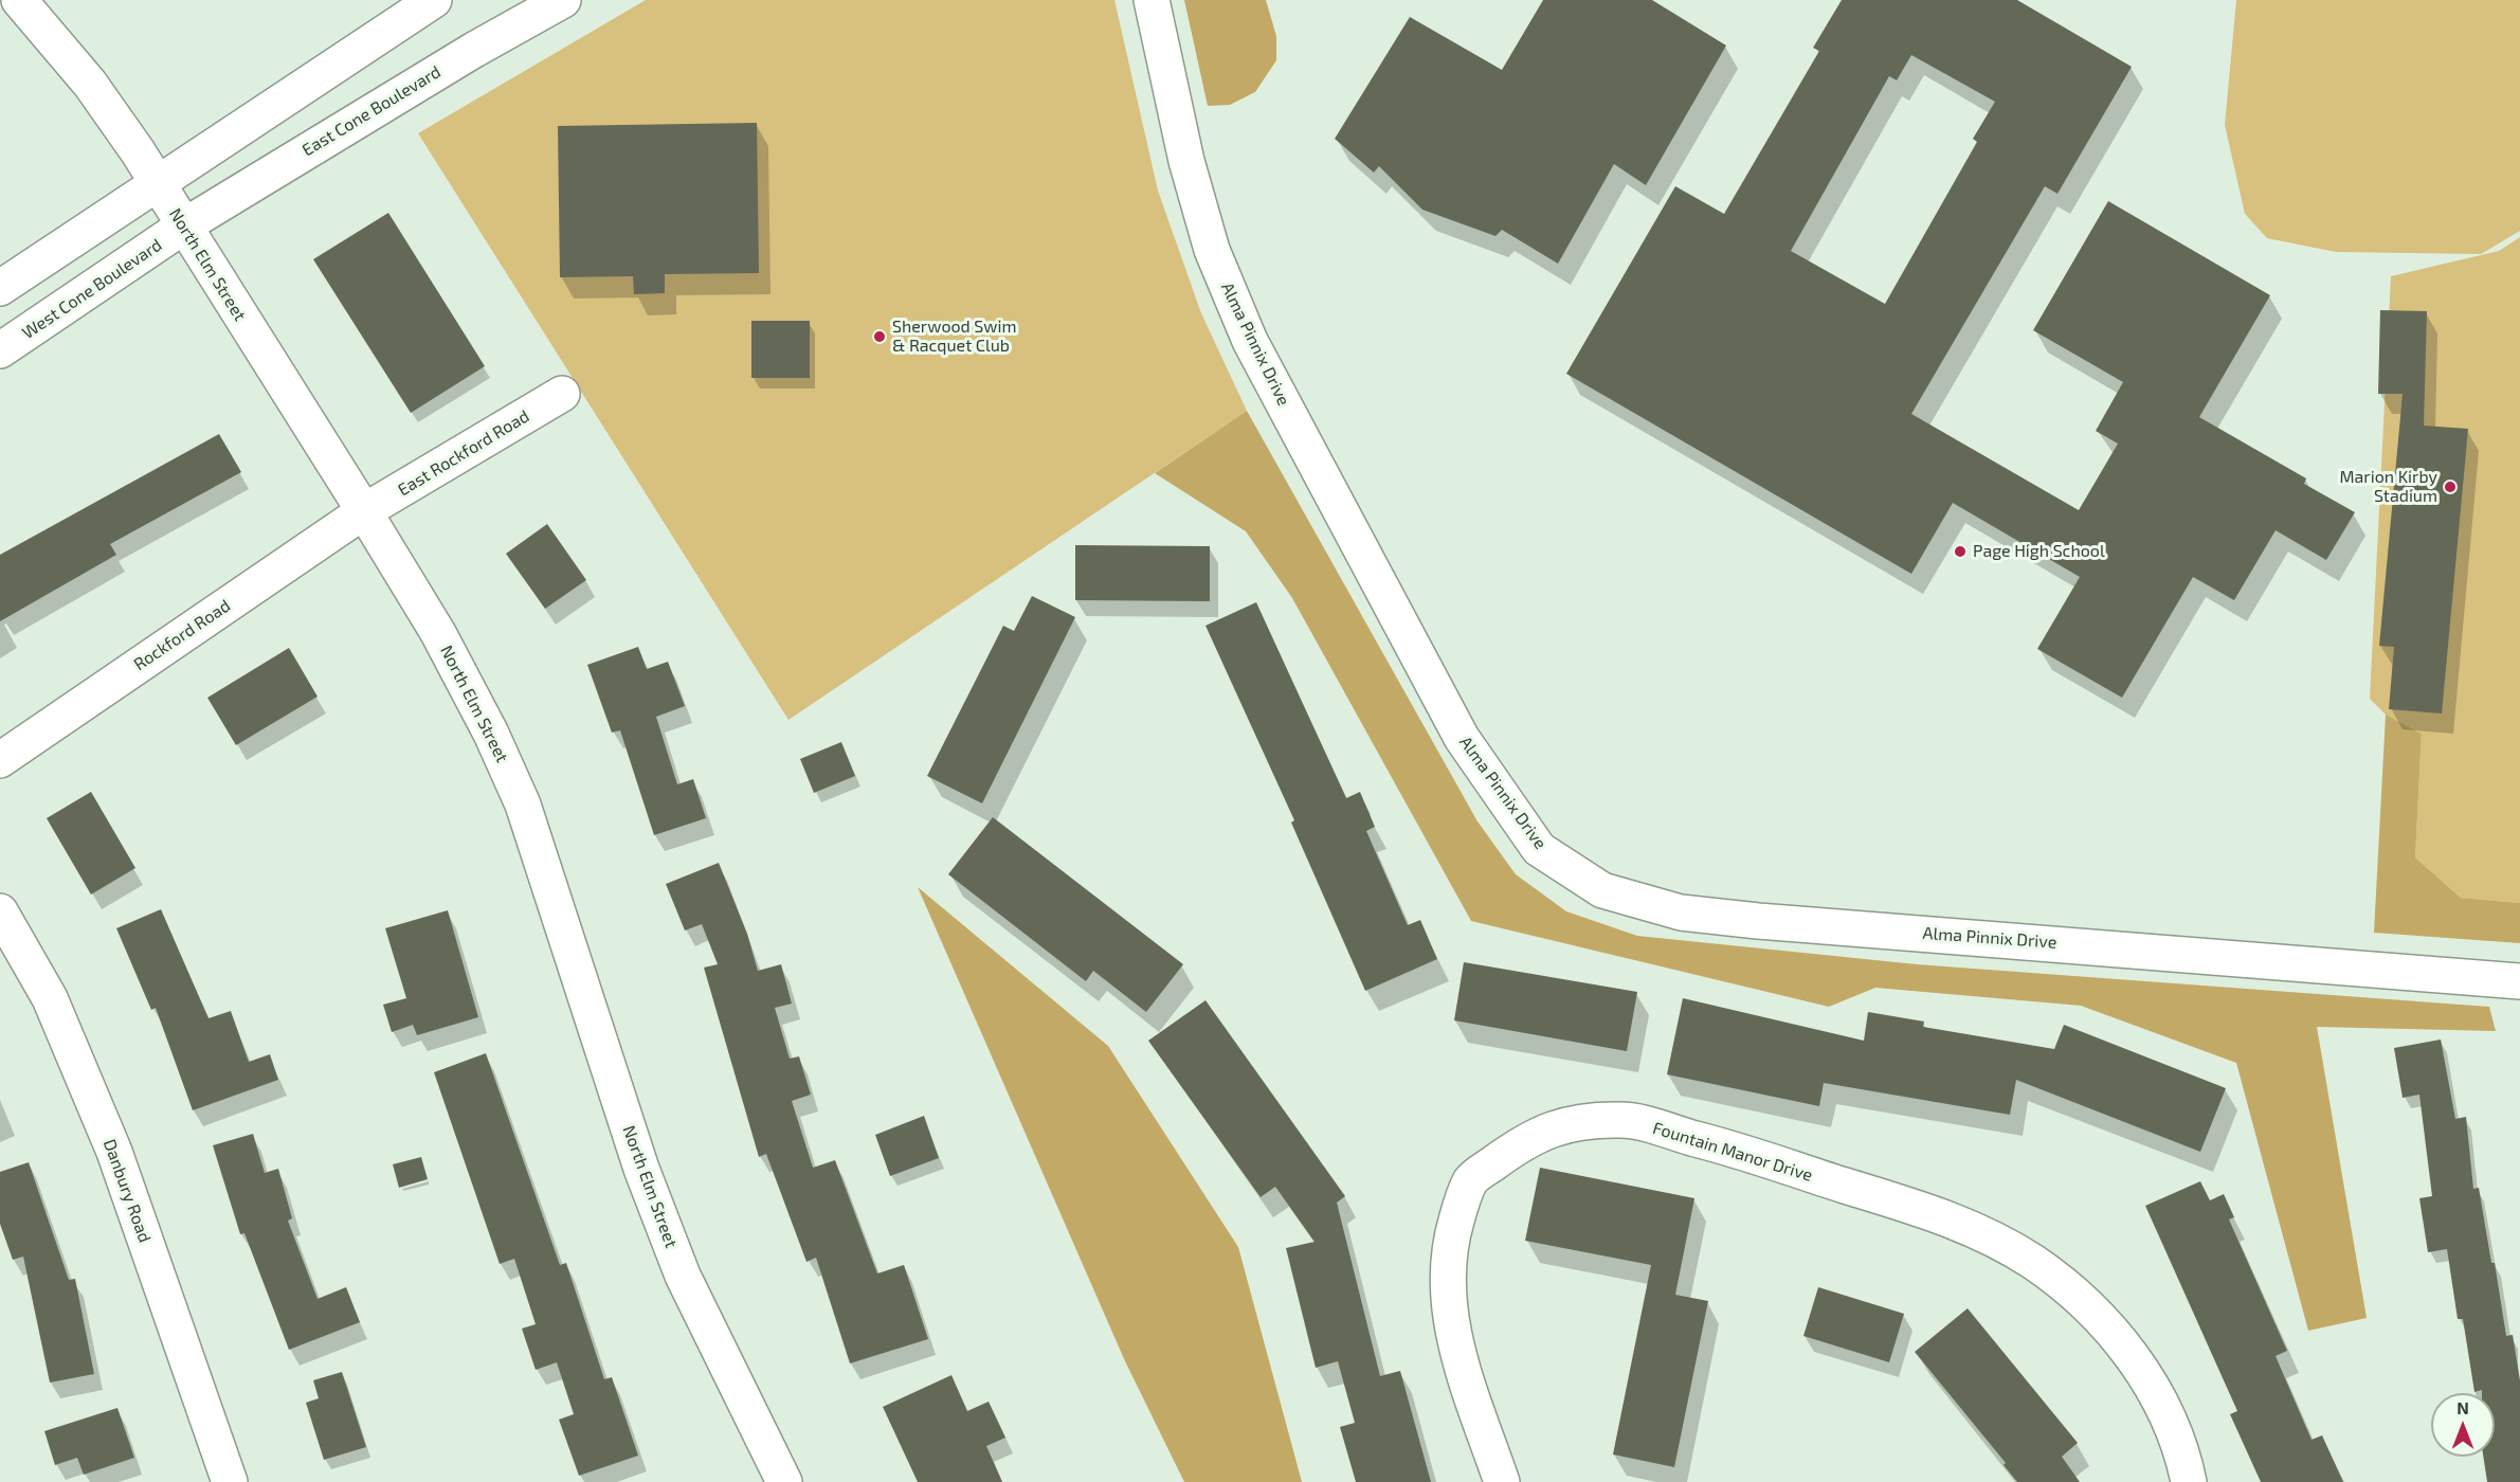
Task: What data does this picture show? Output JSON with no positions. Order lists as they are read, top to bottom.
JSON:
{
  "streets": {
    "street": [
      "East Cone Boulevard",
      "North Elm Street",
      "West Cone Boulevard",
      "Alma Pinnix Drive",
      "East Rockford Road",
      "Rockford Road",
      "Fountain Manor Drive",
      "Danbury Road"
    ]
  },
  "crossings": [
    ["East Cone Boulevard", "North Elm Street"],
    ["East Cone Boulevard", "West Cone Boulevard"],
    ["North Elm Street", "West Cone Boulevard"],
    ["North Elm Street", "East Rockford Road"],
    ["North Elm Street", "Rockford Road"],
    ["East Rockford Road", "Rockford Road"]
  ],
  "places": ["Sherwood Swim & Racquet Club", "Marion Kirby Stadium", "Page High School"],
  "north": "top"
}
